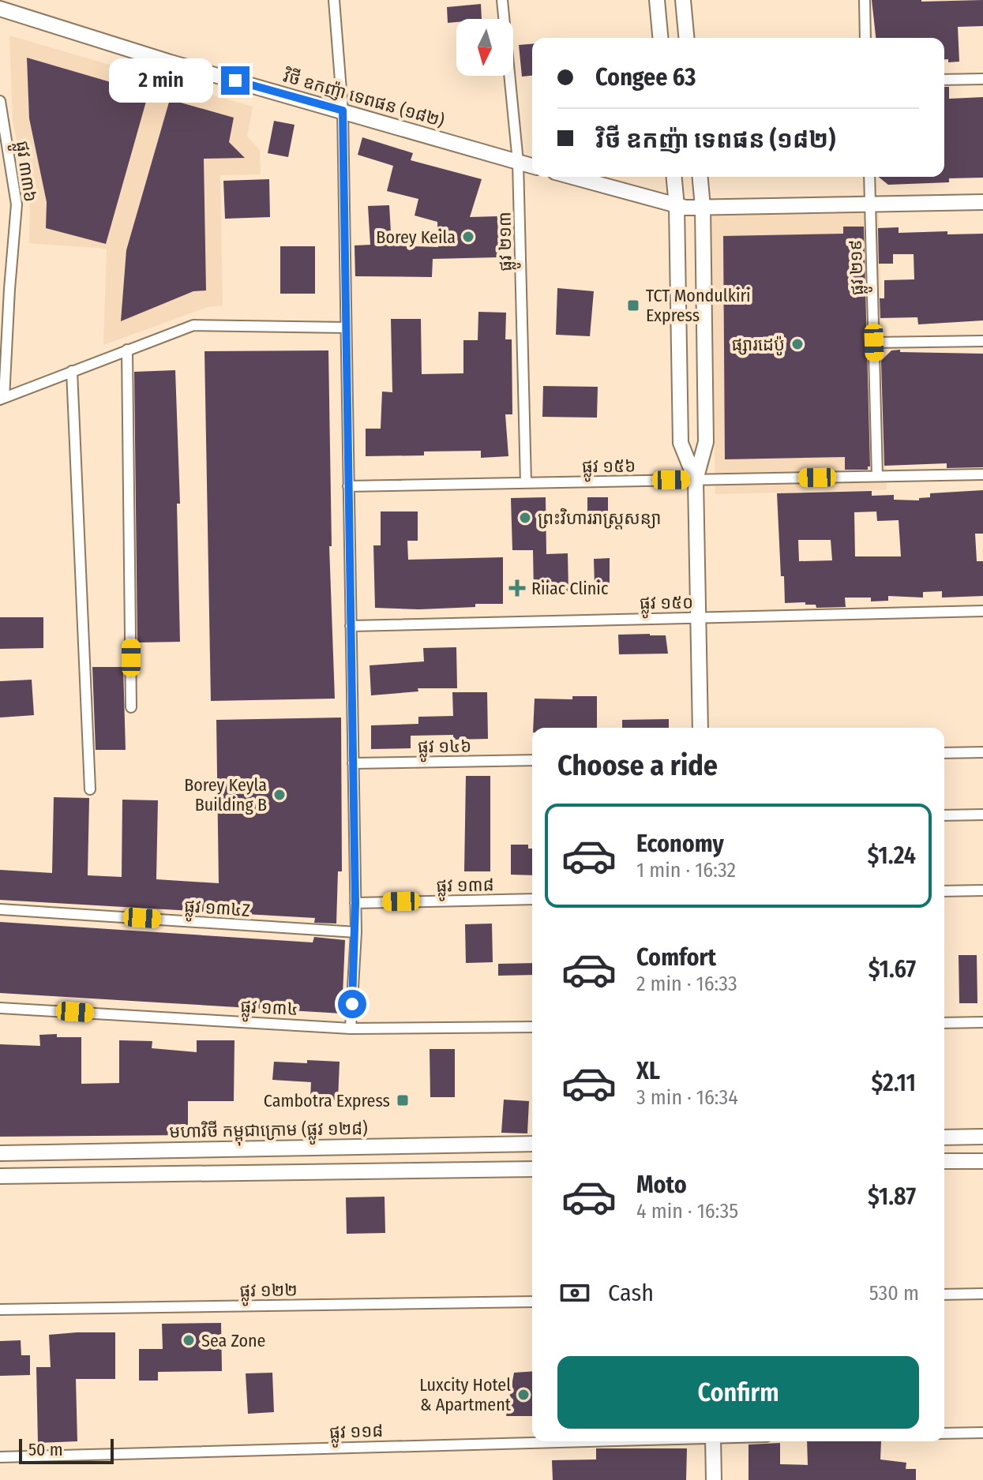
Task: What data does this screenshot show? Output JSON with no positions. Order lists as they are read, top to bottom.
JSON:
{
  "streets": {
    "main road": ["វិថី ឧកញ៉ា ទេពផន (១៨២)", "មហាវិថី កម្ពុជាក្រោម (ផ្លូវ ១២៨)"],
    "street": [
      "ផ្លូវ ៣៣៦",
      "ផ្លូវ ២១៣",
      "ផ្លូវ ២១៩",
      "ផ្លូវ ១៥៦",
      "ផ្លូវ ១៥០",
      "ផ្លូវ ១៤៦",
      "ផ្លូវ ១៣៨",
      "ផ្លូវ ១៣៤Z",
      "ផ្លូវ ១៣៤",
      "ផ្លូវ ១២២",
      "ផ្លូវ ១១៨"
    ]
  },
  "crossings": [
    ["វិថី ឧកញ៉ា ទេពផន (១៨២)", "ផ្លូវ ២១៣"],
    ["ផ្លូវ ២១៣", "ផ្លូវ ១៥៦"],
    ["ផ្លូវ ២១៩", "ផ្លូវ ១៥៦"]
  ],
  "places": {
    "other": [
      "Borey Keila",
      "ផ្សារដេប៉ូ",
      "ព្រះវិហាររាស្ត្រសន្យា",
      "Borey Keyla Building B",
      "Sea Zone",
      "Luxcity Hotel & Apartment"
    ],
    "transit": ["TCT Mondulkiri Express", "Cambotra Express"],
    "health": ["Riiac Clinic"]
  },
  "scale_bar": "50 m",
  "north": "bottom",
  "page": {
    "banner": ["Congee 63", "វិថី ឧកញ៉ា ទេពផន (១៨២)"],
    "bubble": "2 min",
    "heading": "Choose a ride",
    "list": [
      {
        "name": "Economy",
        "note": "1 min · 16:32",
        "value": "$1.24"
      },
      {
        "name": "Comfort",
        "note": "2 min · 16:33",
        "value": "$1.67"
      },
      {
        "name": "XL",
        "note": "3 min · 16:34",
        "value": "$2.11"
      },
      {
        "name": "Moto",
        "note": "4 min · 16:35",
        "value": "$1.87"
      }
    ],
    "pay": ["Cash", "530 m"],
    "buttons": "Confirm",
    "scale": "50 m"
  }
}
